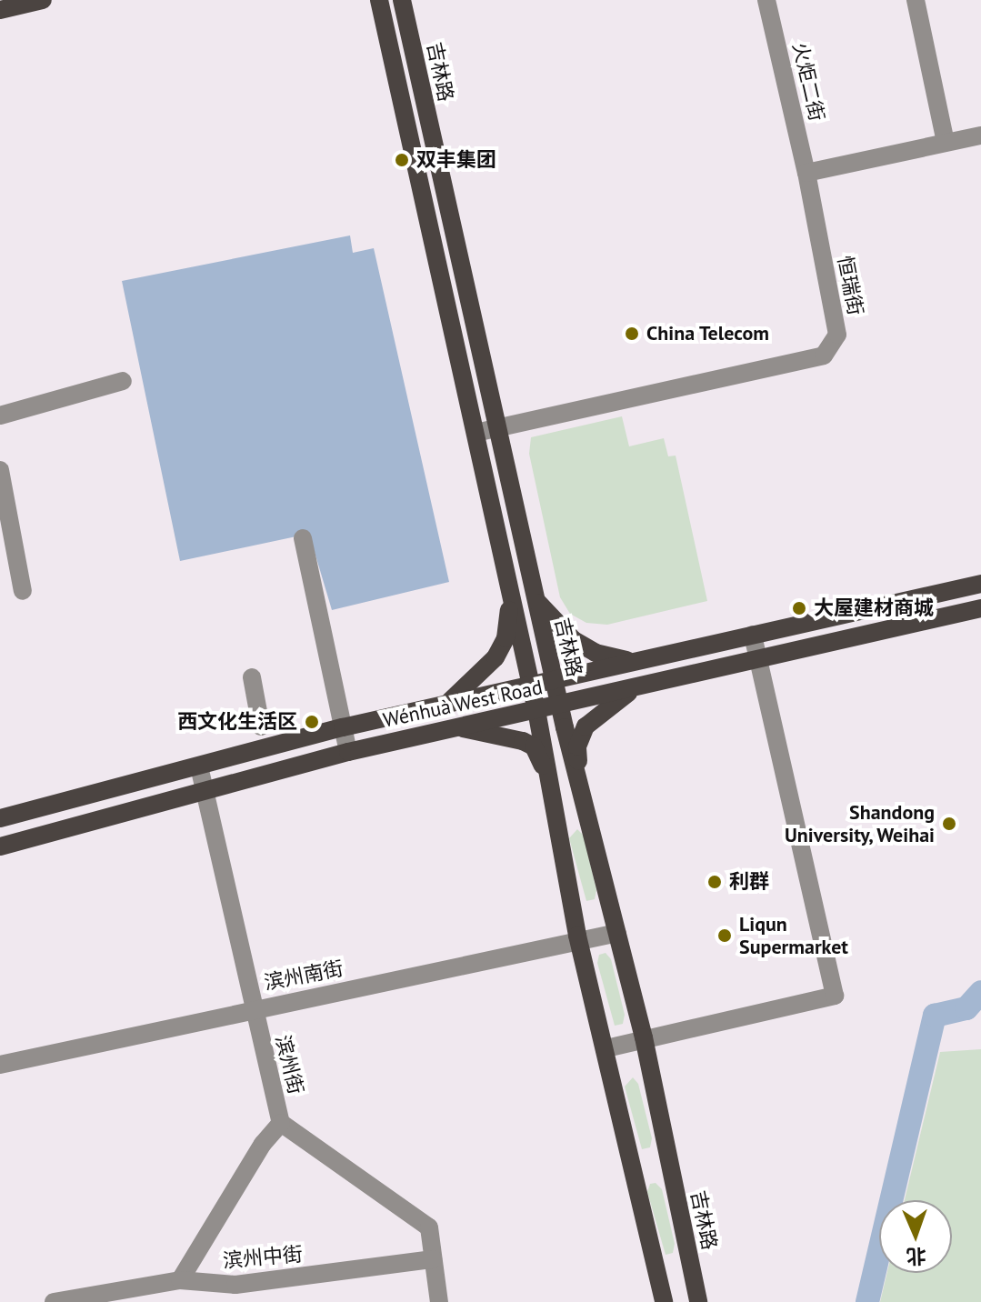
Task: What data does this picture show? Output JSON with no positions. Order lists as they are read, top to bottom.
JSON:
{
  "streets": {
    "main road": ["吉林路", "Wénhuà West Road"],
    "street": [
      "火炬二街",
      "恒瑞街",
      "滨州南街",
      "滨州街",
      "滨州中街"
    ]
  },
  "crossings": [
    ["吉林路", "恒瑞街"],
    ["吉林路", "Wénhuà West Road"],
    ["吉林路", "滨州南街"],
    ["火炬二街", "恒瑞街"],
    ["Wénhuà West Road", "滨州街"],
    ["滨州南街", "滨州街"],
    ["滨州街", "滨州中街"]
  ],
  "places": [
    "双丰集团",
    "China Telecom",
    "大屋建材商城",
    "西文化生活区",
    "Shandong University, Weihai",
    "利群",
    "Liqun Supermarket"
  ],
  "north": "bottom"
}
